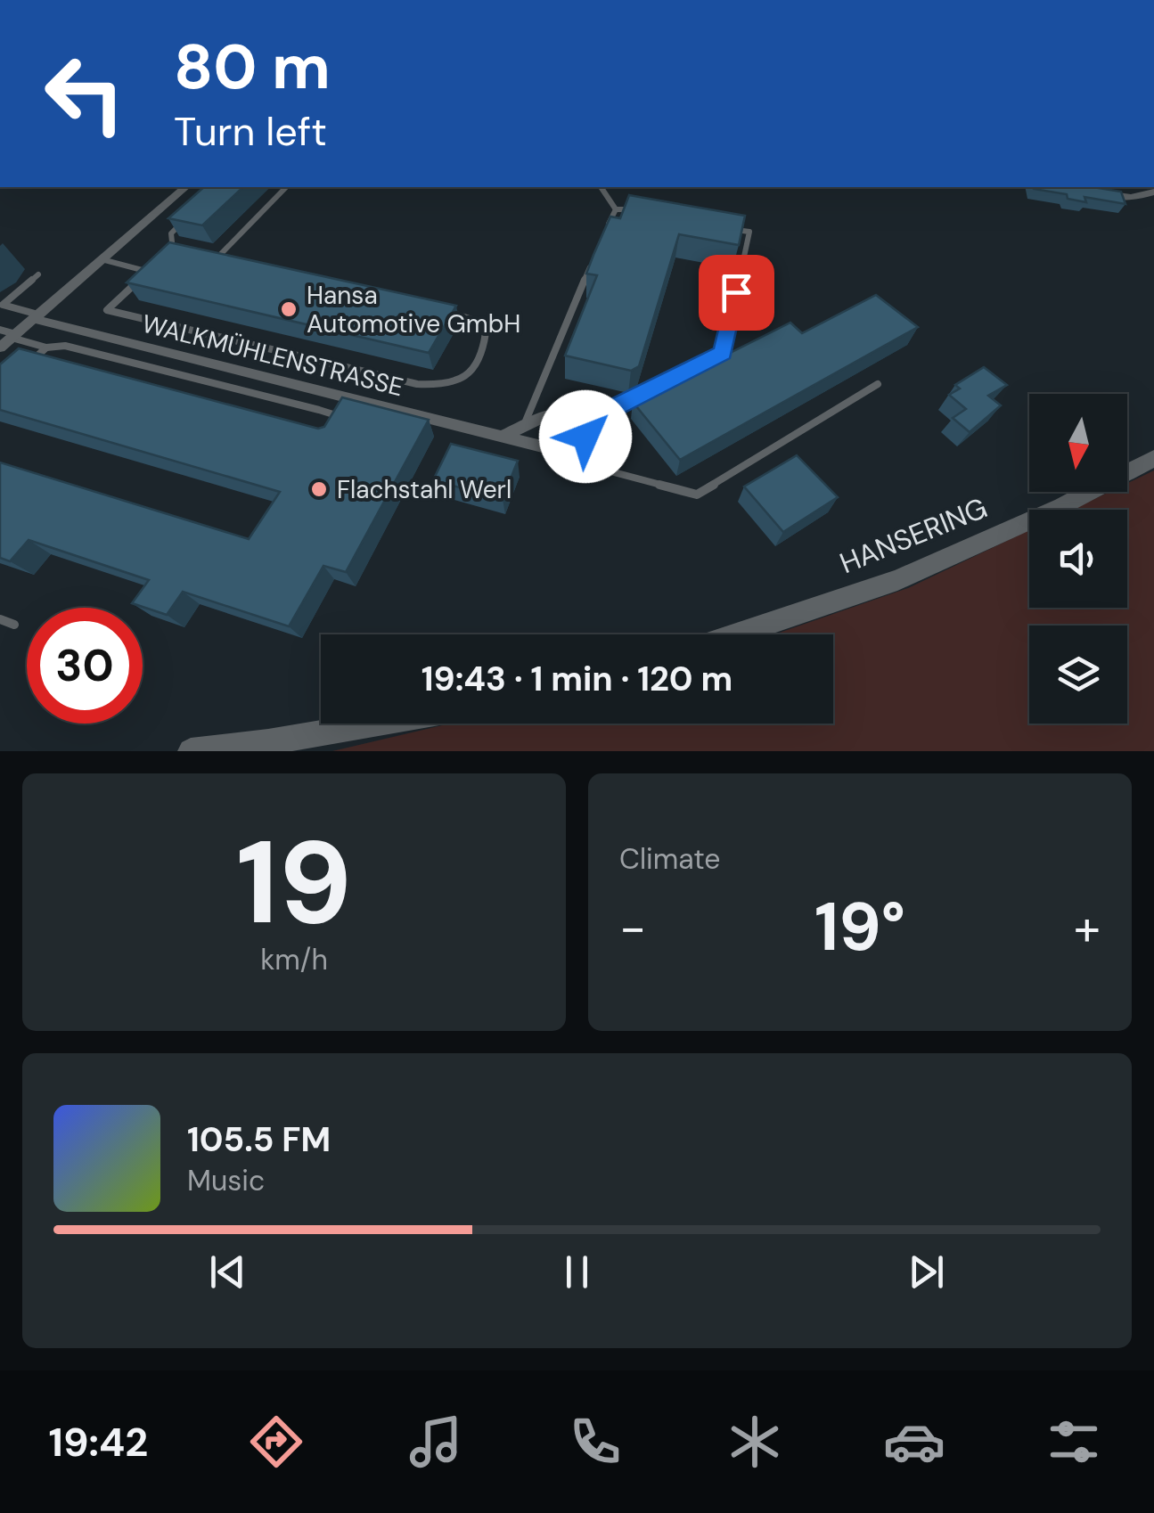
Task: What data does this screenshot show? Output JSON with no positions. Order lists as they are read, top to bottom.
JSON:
{
  "streets": {
    "street": ["WALKMÜHLENSTRASSE", "HANSERING"]
  },
  "places": ["Hansa Automotive GmbH", "Flachstahl Werl"],
  "north": "bottom",
  "page": {
    "turn": ["80 m", "Turn left"],
    "limit": "30",
    "trip": "19:43 · 1 min · 120 m",
    "tile": [
      ["19", "km/h"],
      "Climate"
    ],
    "heat": ["−", "19°", "+"],
    "song": ["105.5 FM", "Music"],
    "tabs": "19:42"
  }
}
